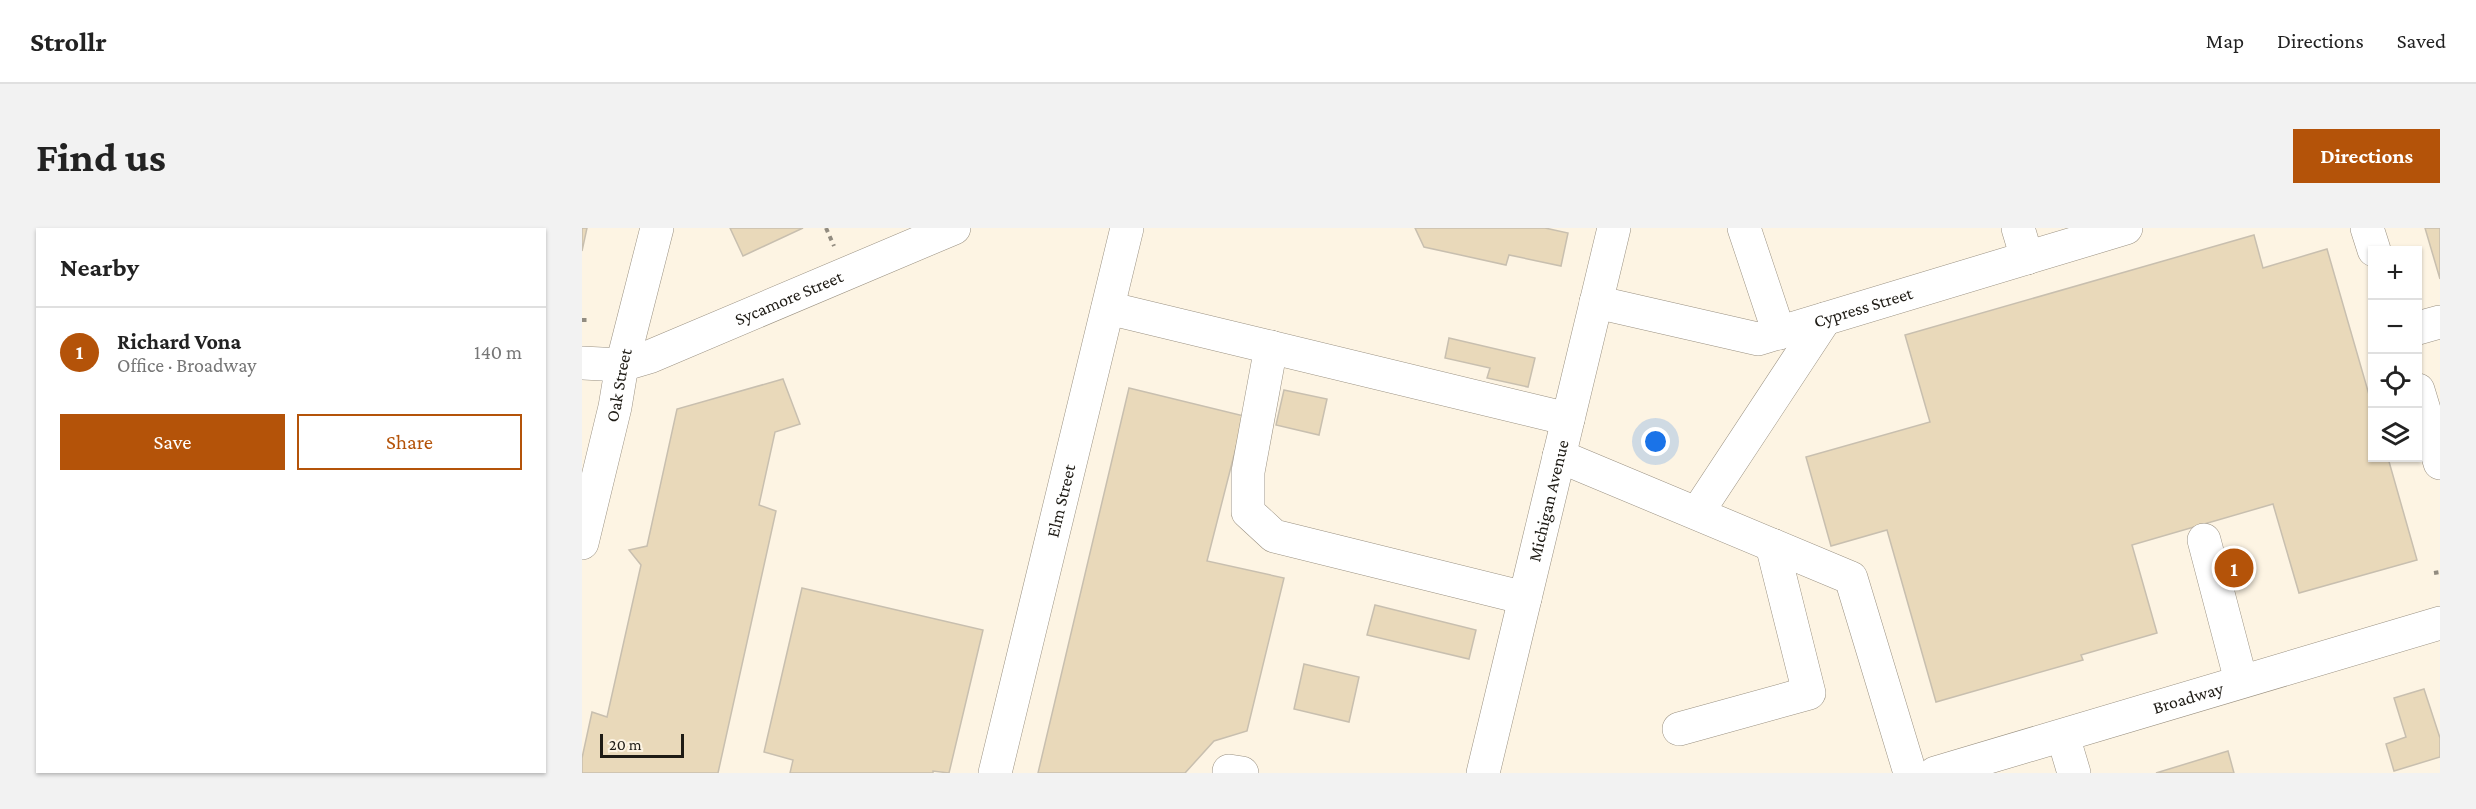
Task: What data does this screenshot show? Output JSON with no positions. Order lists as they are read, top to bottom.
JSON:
{
  "streets": {
    "main road": [
      "Sycamore Street",
      "Cypress Street",
      "Oak Street",
      "Michigan Avenue",
      "Elm Street",
      "Broadway"
    ]
  },
  "crossings": [
    ["Sycamore Street", "Oak Street"],
    ["Cypress Street", "Michigan Avenue"]
  ],
  "scale_bar": "20 m",
  "page": {
    "header": "Strollr",
    "nav": ["Map", "Directions", "Saved"],
    "buttons": [
      "Directions",
      ["Save", "Share"]
    ],
    "title": "Find us",
    "heading": "Nearby",
    "map_buttons": ["+", "−"],
    "list": [
      {
        "mark": "1",
        "name": "Richard Vona",
        "note": "Office · Broadway",
        "value": "140 m"
      }
    ],
    "pins": "1",
    "scale": "20 m"
  }
}
